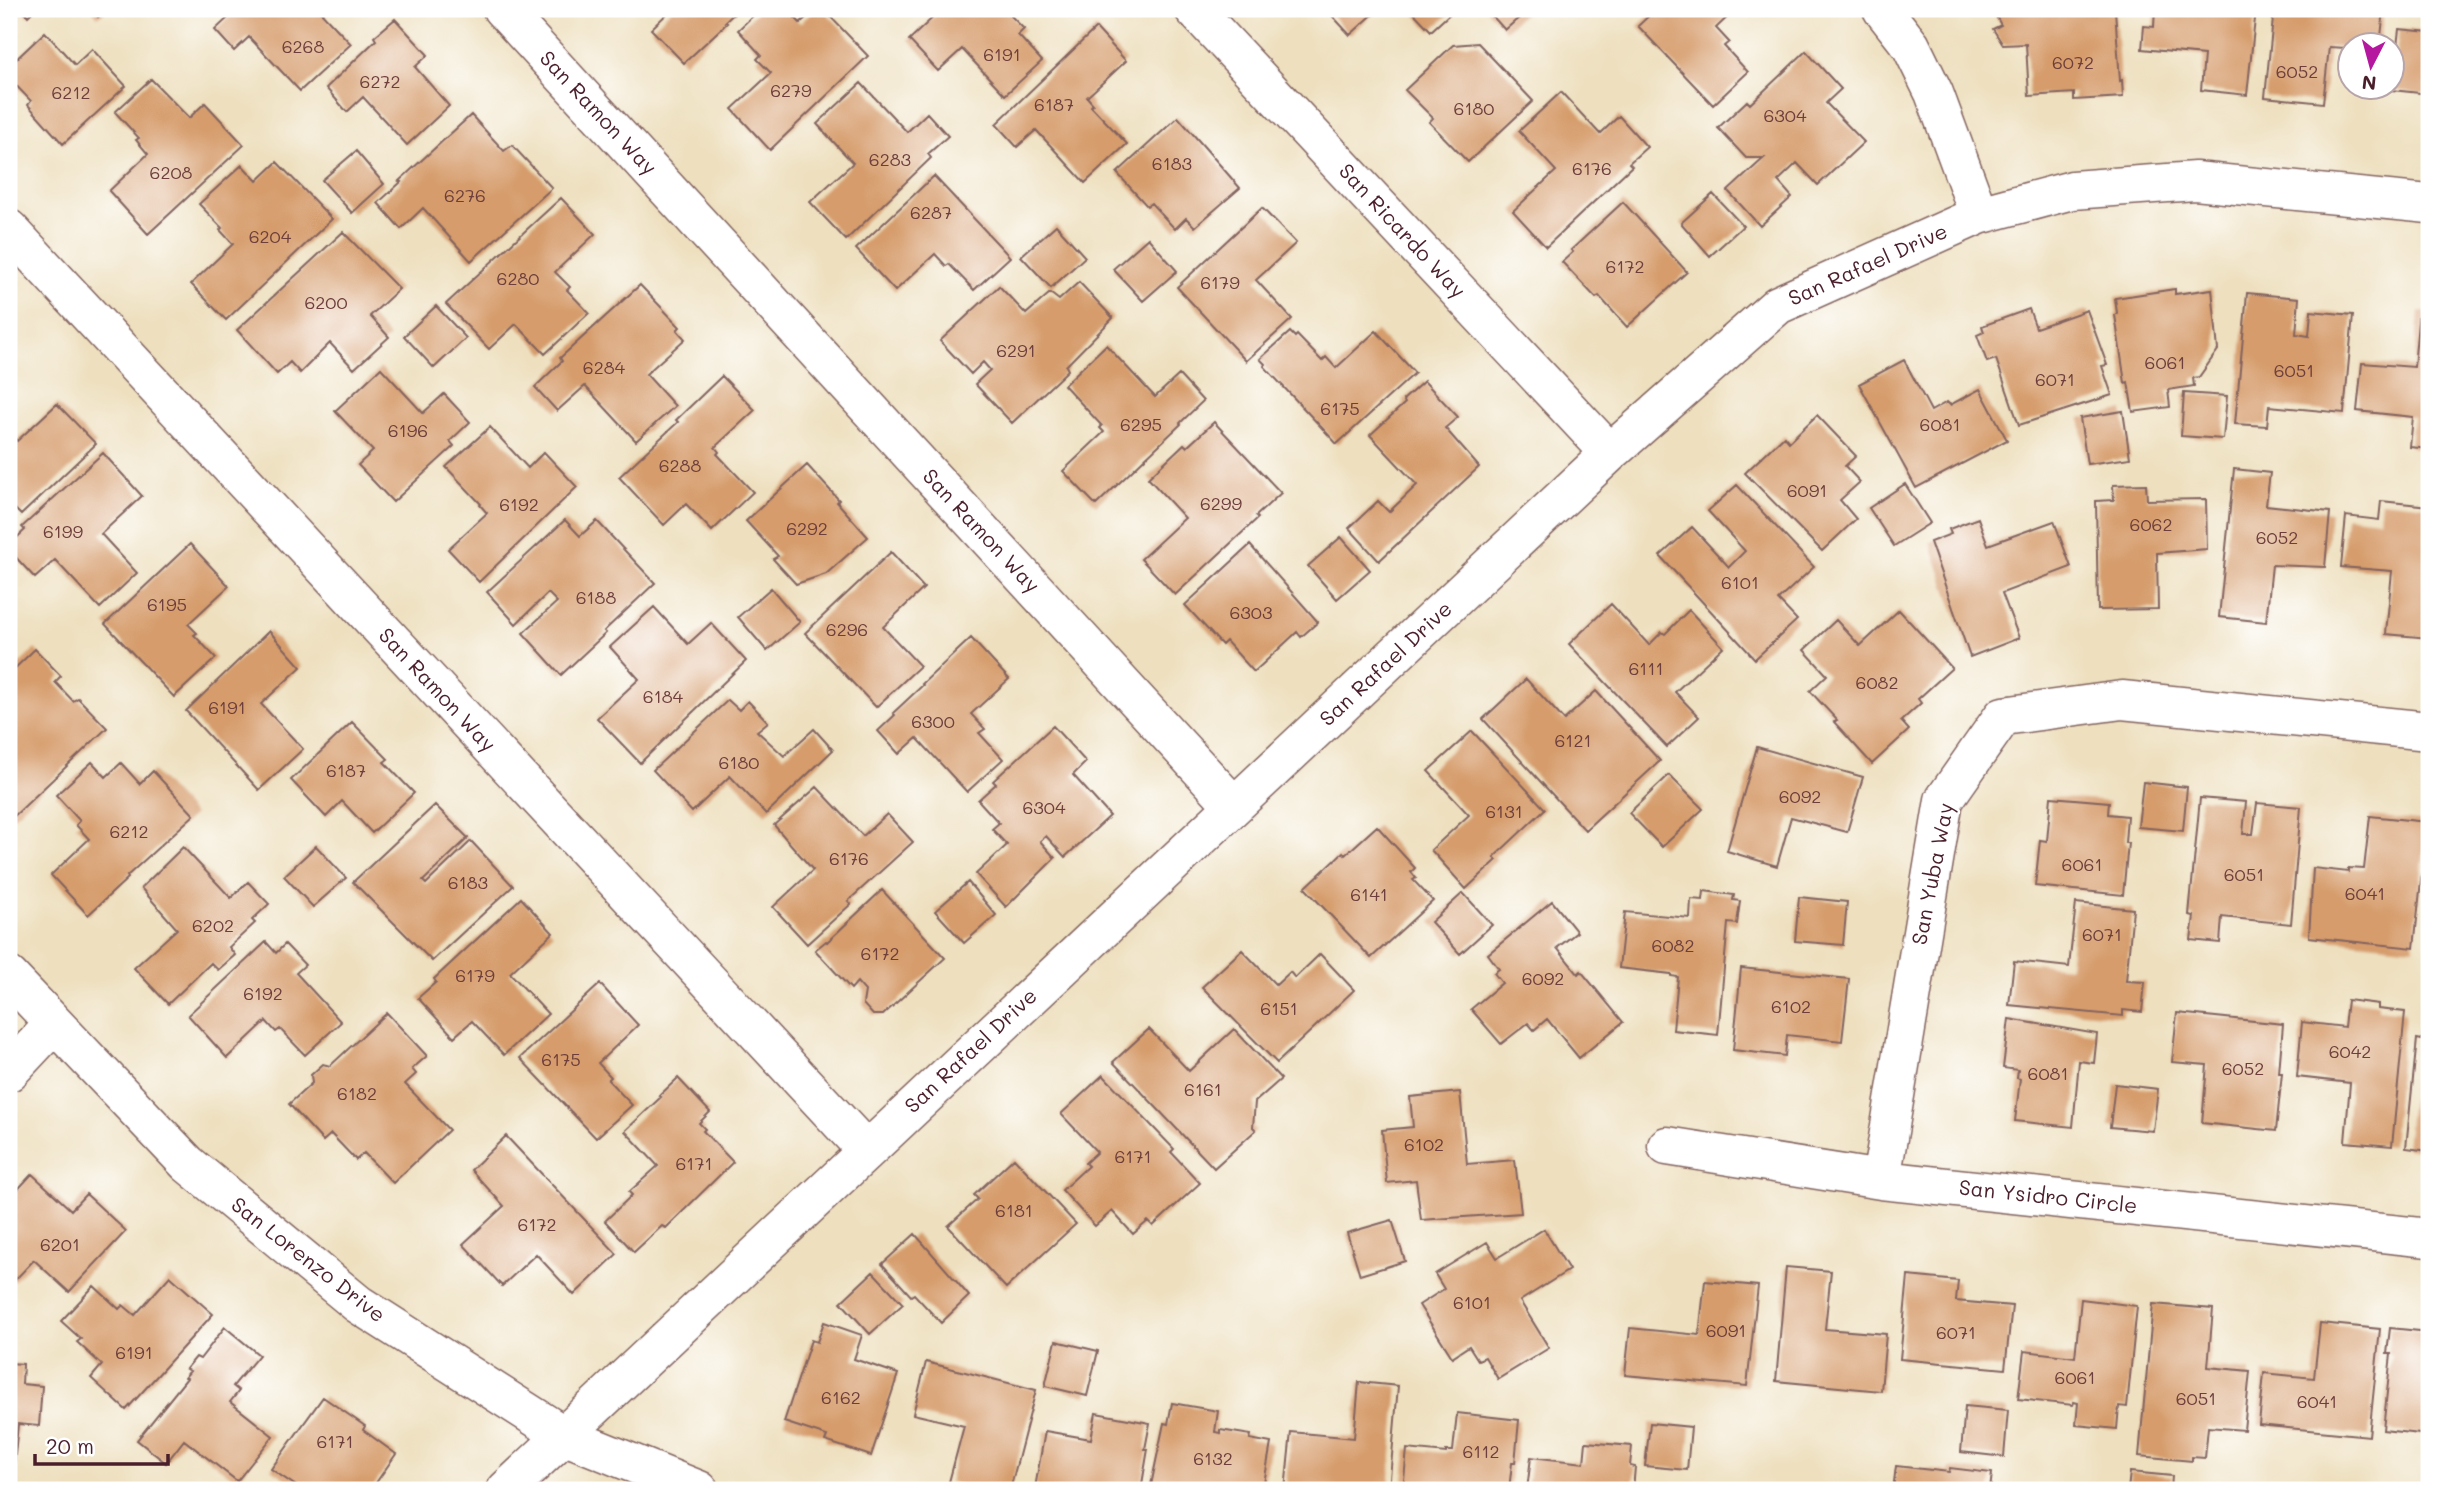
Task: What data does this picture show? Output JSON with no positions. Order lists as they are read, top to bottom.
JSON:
{
  "streets": {
    "street": [
      "San Ramon Way",
      "San Ricardo Way",
      "San Rafael Drive",
      "San Yuba Way",
      "San Ysidro Circle",
      "San Lorenzo Drive"
    ]
  },
  "crossings": [
    ["San Ramon Way", "San Rafael Drive"],
    ["San Ricardo Way", "San Rafael Drive"],
    ["San Rafael Drive", "San Lorenzo Drive"],
    ["San Yuba Way", "San Ysidro Circle"]
  ],
  "house_numbers": [
    "6268",
    "6191",
    "6072",
    "6052",
    "6272",
    "6279",
    "6212",
    "6187",
    "6180",
    "6304",
    "6283",
    "6183",
    "6176",
    "6208",
    "6276",
    "6287",
    "6204",
    "6172",
    "6280",
    "6179",
    "6200",
    "6291",
    "6061",
    "6284",
    "6051",
    "6071",
    "6175",
    "6295",
    "6081",
    "6196",
    "6288",
    "6091",
    "6299",
    "6192",
    "6062",
    "6292",
    "6199",
    "6052",
    "6101",
    "6188",
    "6195",
    "6303",
    "6296",
    "6111",
    "6082",
    "6184",
    "6191",
    "6300",
    "6121",
    "6180",
    "6187",
    "6092",
    "6304",
    "6131",
    "6212",
    "6176",
    "6061",
    "6051",
    "6183",
    "6041",
    "6141",
    "6202",
    "6071",
    "6082",
    "6172",
    "6179",
    "6092",
    "6192",
    "6102",
    "6151",
    "6042",
    "6175",
    "6052",
    "6081",
    "6161",
    "6182",
    "6102",
    "6171",
    "6171",
    "6181",
    "6172",
    "6201",
    "6101",
    "6091",
    "6071",
    "6191",
    "6061",
    "6162",
    "6051",
    "6041",
    "6171",
    "6112",
    "6132"
  ],
  "scale_bar": "20 m",
  "north": "bottom"
}
